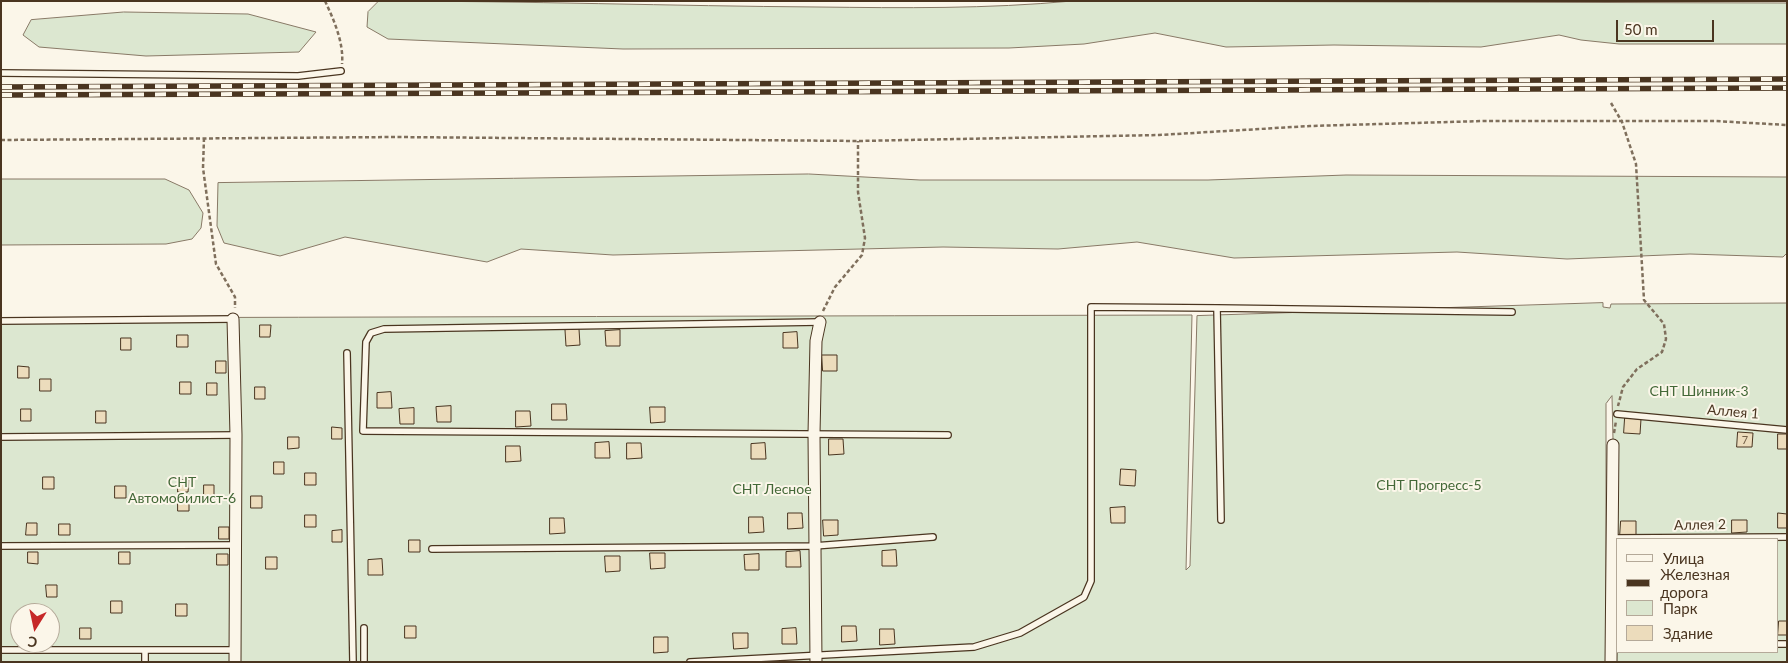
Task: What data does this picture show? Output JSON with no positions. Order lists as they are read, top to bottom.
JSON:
{
  "streets": {
    "lane": ["Аллея 1", "Аллея 2"]
  },
  "parks": [
    "СНТ Шинник-3",
    "СНТ Автомобилист-6",
    "СНТ Прогресс-5",
    "СНТ Лесное"
  ],
  "house_numbers": ["7"],
  "legend": [
    "Улица",
    "Железная дорога",
    "Парк",
    "Здание"
  ],
  "scale_bar": "50 m",
  "north": "bottom"
}
